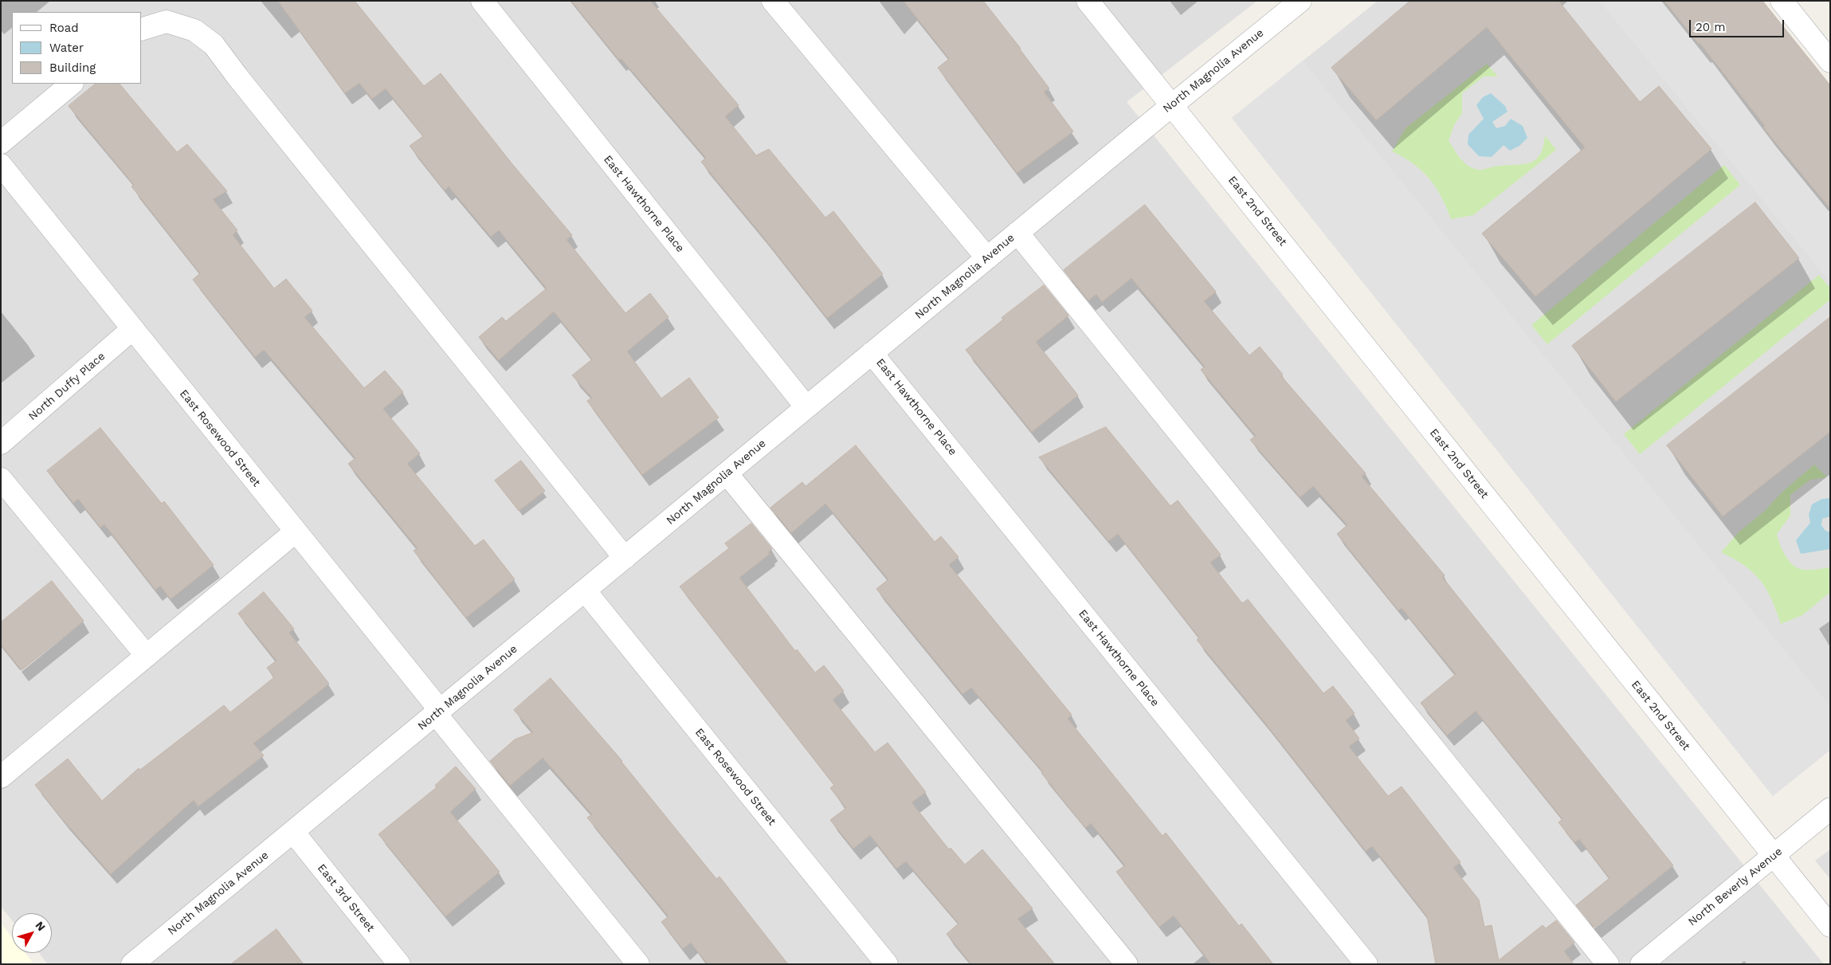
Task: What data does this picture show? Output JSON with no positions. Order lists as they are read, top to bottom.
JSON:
{
  "streets": {
    "street": [
      "North Magnolia Avenue",
      "East Hawthorne Place",
      "East 2nd Street",
      "North Duffy Place",
      "East Rosewood Street",
      "North Beverly Avenue",
      "East 3rd Street"
    ]
  },
  "crossings": [
    ["North Magnolia Avenue", "East Hawthorne Place"],
    ["North Magnolia Avenue", "East 2nd Street"],
    ["North Magnolia Avenue", "East Rosewood Street"],
    ["North Magnolia Avenue", "East 3rd Street"],
    ["East 2nd Street", "North Beverly Avenue"],
    ["North Duffy Place", "East Rosewood Street"]
  ],
  "legend": ["Road", "Water", "Building"],
  "scale_bar": "20 m",
  "north": "top right"
}
